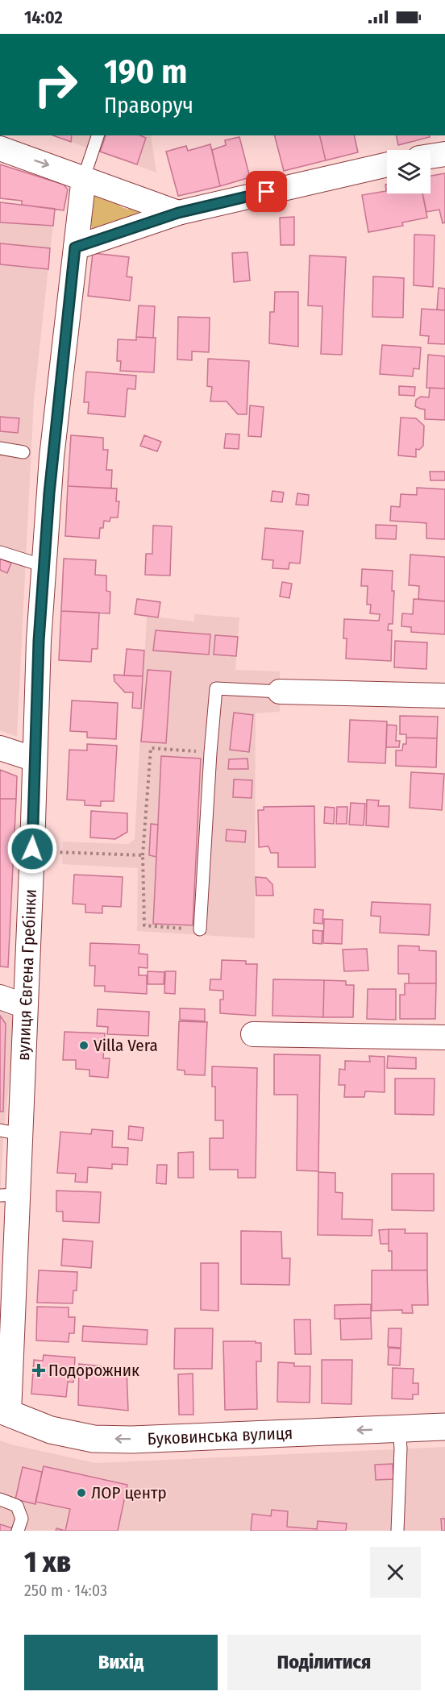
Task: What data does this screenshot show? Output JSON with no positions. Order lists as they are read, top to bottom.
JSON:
{
  "streets": {
    "street": ["вулиця Євгена Гребінки", "Буковинська вулиця"]
  },
  "crossings": [
    ["вулиця Євгена Гребінки", "Буковинська вулиця"]
  ],
  "one_way": ["Буковинська вулиця"],
  "places": {
    "other": ["Villa Vera", "ЛОР центр"],
    "health": ["Подорожник"]
  },
  "page": {
    "status": "14:02",
    "turn": ["190 m", "Праворуч"],
    "heading": ["1 хв", "250 m · 14:03"],
    "buttons": ["Вихід", "Поділитися"]
  }
}
